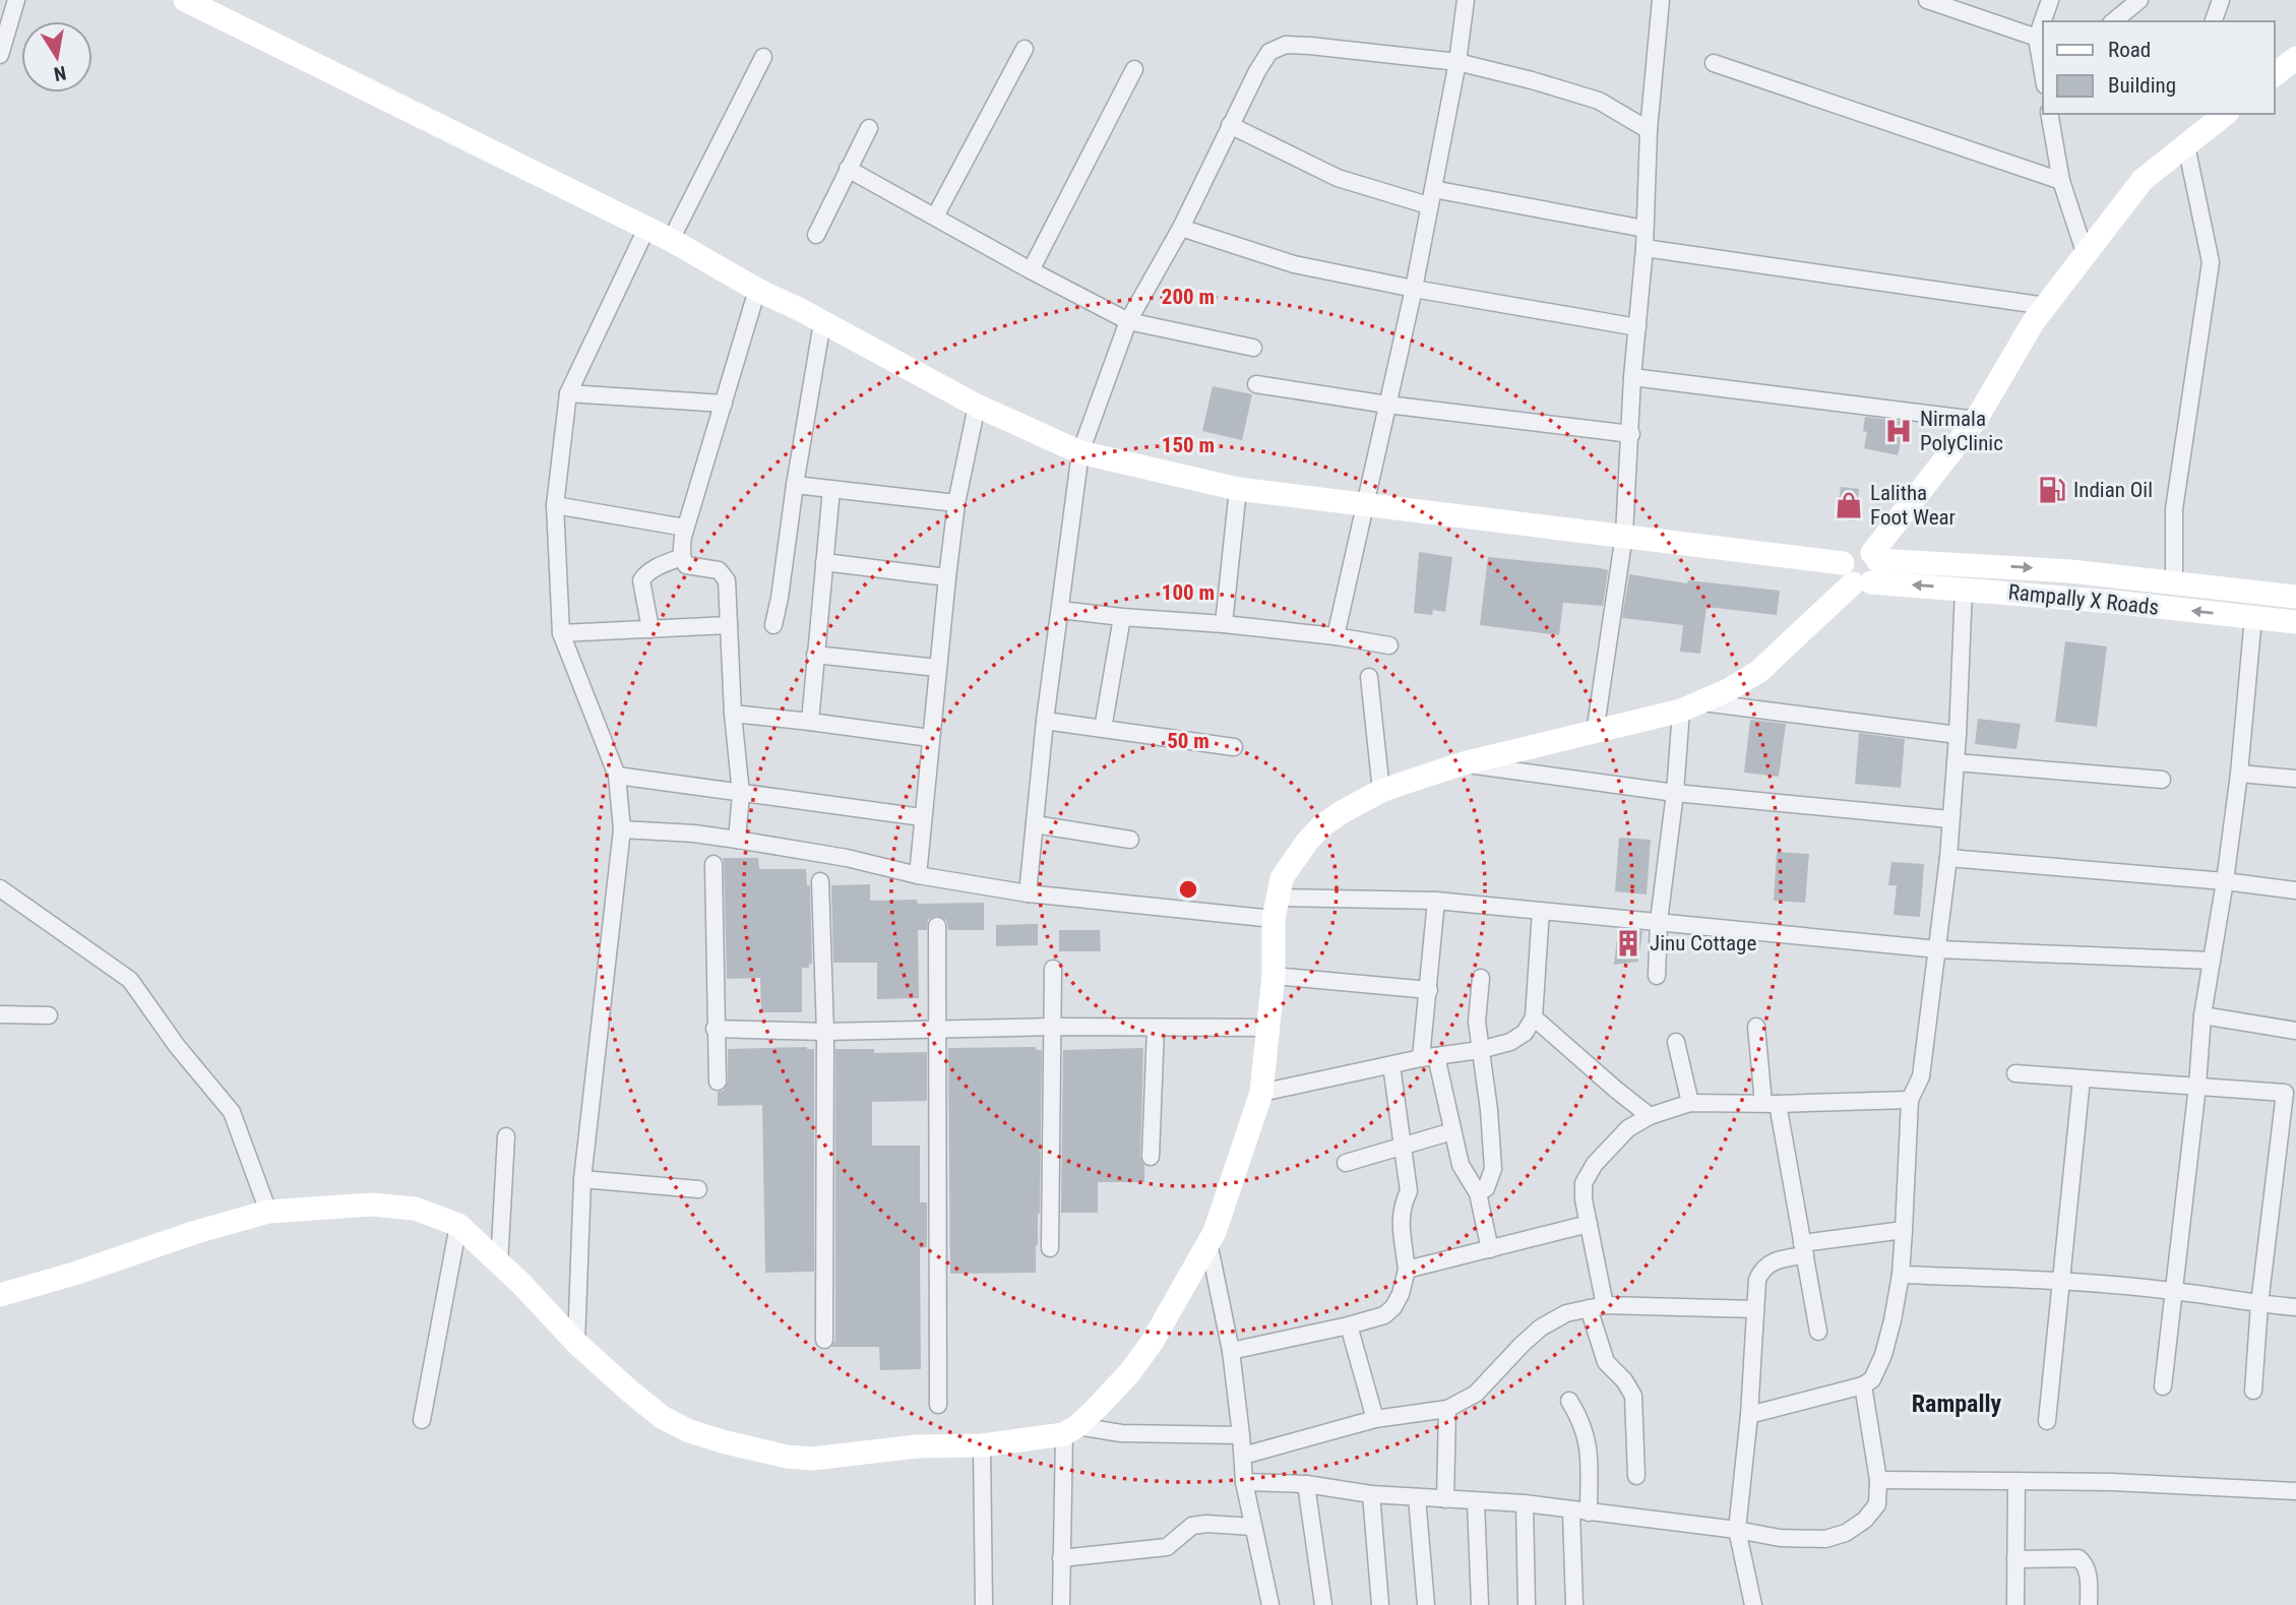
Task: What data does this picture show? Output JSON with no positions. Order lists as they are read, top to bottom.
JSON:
{
  "streets": {
    "main road": ["Rampally X Roads"]
  },
  "districts": ["Rampally"],
  "places": {
    "hospital": ["Nirmala PolyClinic"],
    "fuel station": ["Indian Oil"],
    "shop": ["Lalitha Foot Wear"],
    "building": ["Jinu Cottage"]
  },
  "legend": ["Road", "Building"],
  "north": "bottom",
  "rings": [
    "200 m",
    "150 m",
    "100 m",
    "50 m"
  ]
}
